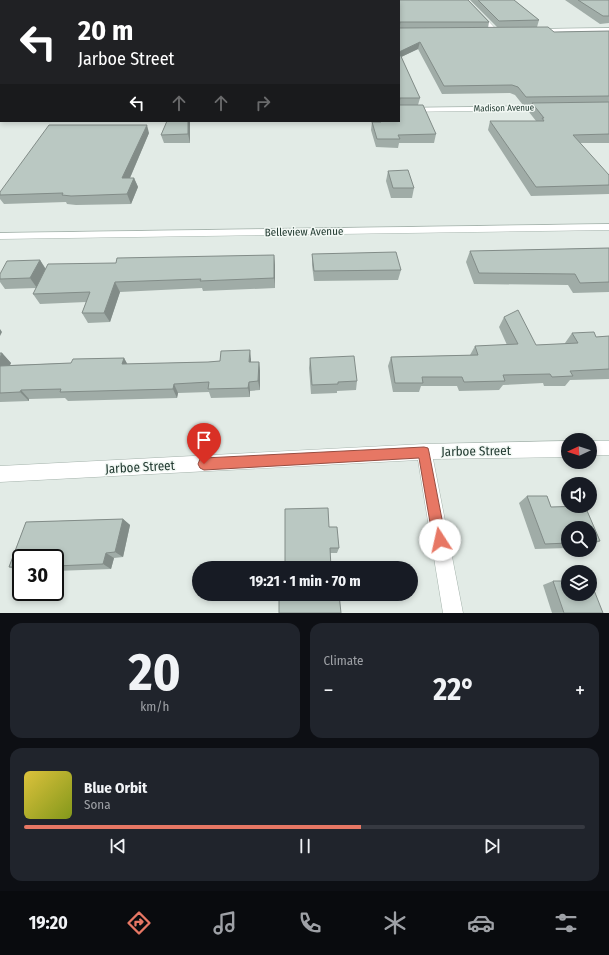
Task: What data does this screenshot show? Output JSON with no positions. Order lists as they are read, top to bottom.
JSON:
{
  "streets": {
    "street": ["Madison Avenue", "Belleview Avenue", "Jarboe Street"]
  },
  "north": "left",
  "page": {
    "turn": ["20 m", "Jarboe Street"],
    "limit": "30",
    "trip": "19:21 · 1 min · 70 m",
    "tile": [
      ["20", "km/h"],
      "Climate"
    ],
    "heat": ["−", "22°", "+"],
    "song": ["Blue Orbit", "Sona"],
    "tabs": "19:20"
  }
}
